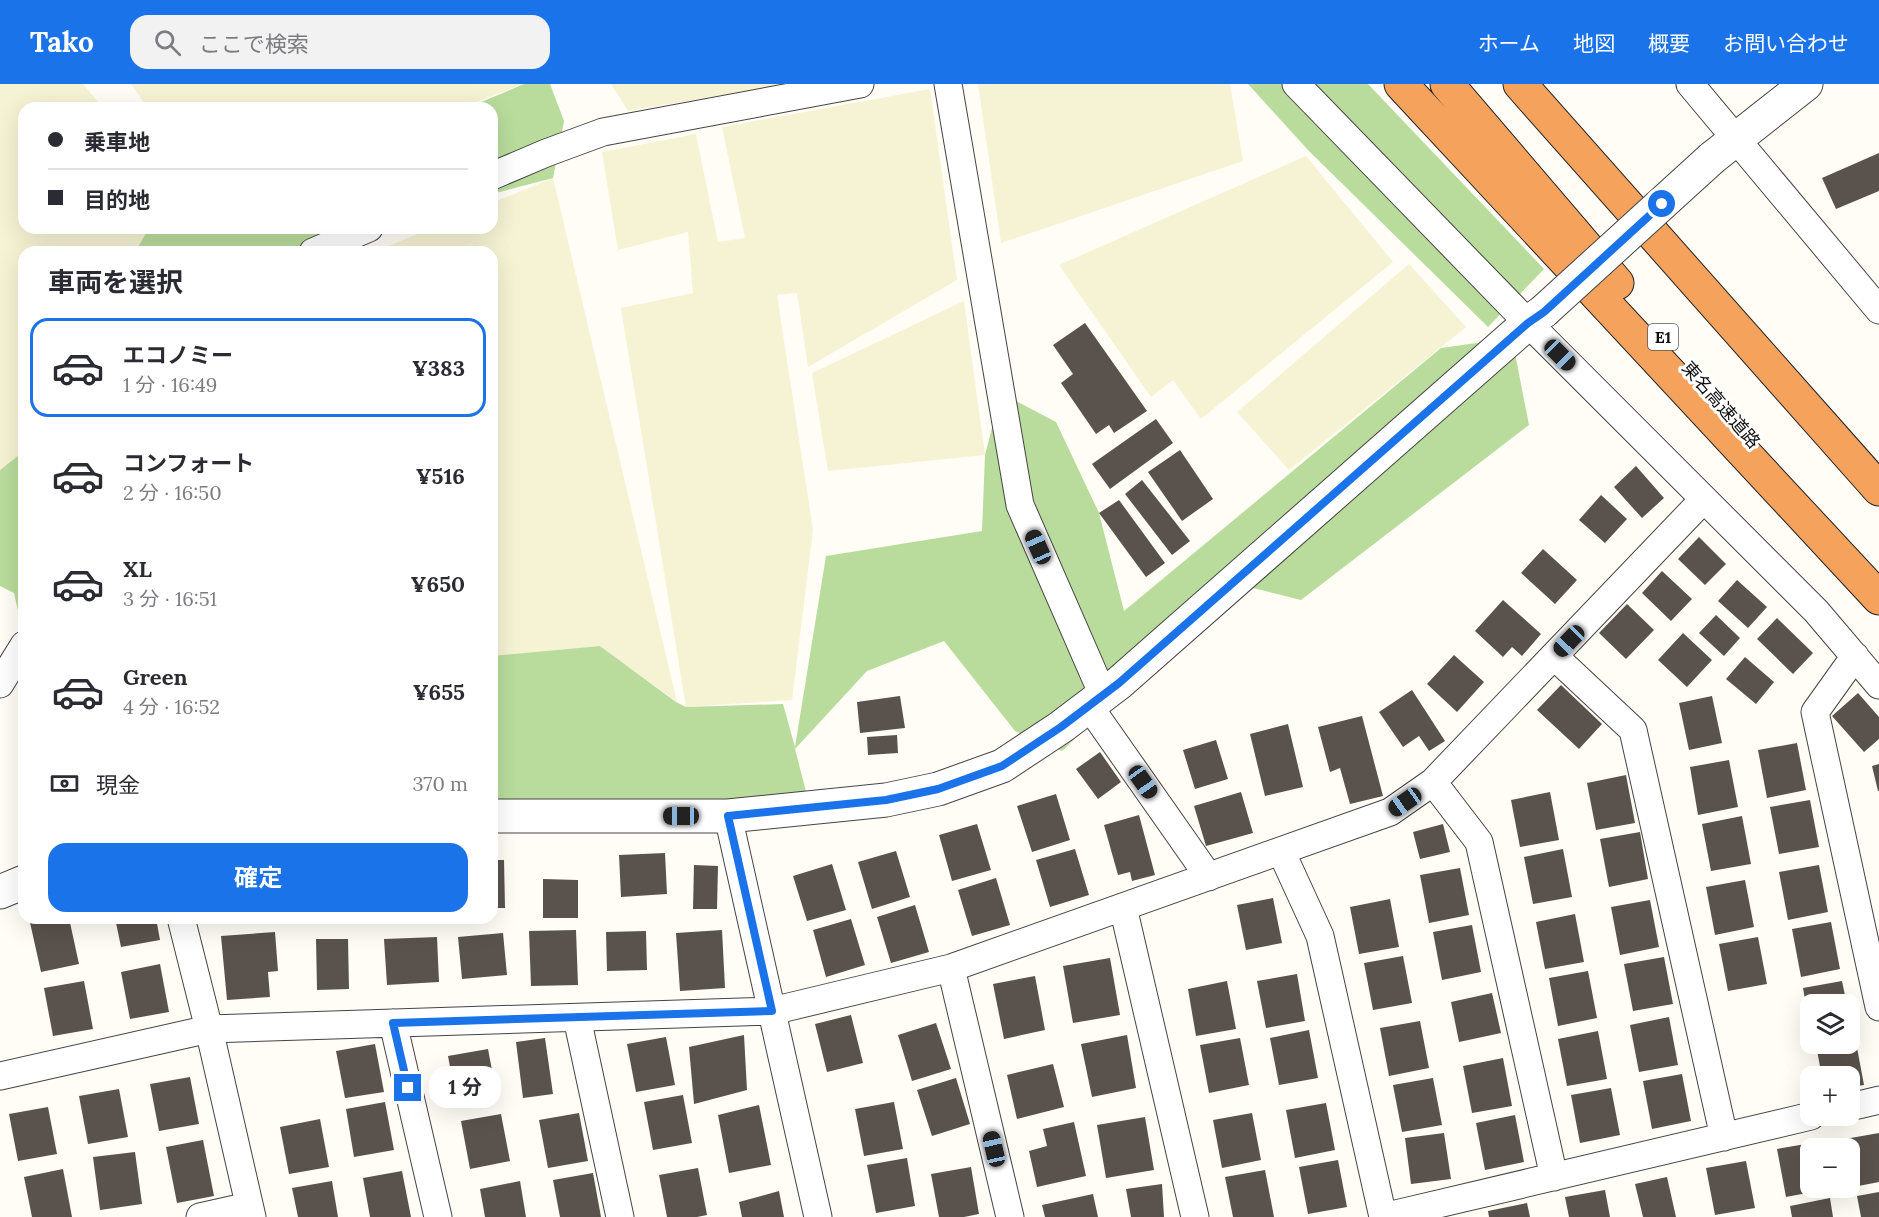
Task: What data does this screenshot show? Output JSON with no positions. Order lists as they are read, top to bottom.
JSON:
{
  "streets": {
    "highway": ["E1", "東名高速道路"]
  },
  "page": {
    "header": "Tako",
    "search": "ここで検索",
    "nav": [
      "ホーム",
      "地図",
      "概要",
      "お問い合わせ"
    ],
    "banner": ["乗車地", "目的地"],
    "heading": "車両を選択",
    "list": [
      {
        "name": "エコノミー",
        "note": "1 分 · 16:49",
        "value": "¥383"
      },
      {
        "name": "コンフォート",
        "note": "2 分 · 16:50",
        "value": "¥516"
      },
      {
        "name": "XL",
        "note": "3 分 · 16:51",
        "value": "¥650"
      },
      {
        "name": "Green",
        "note": "4 分 · 16:52",
        "value": "¥655"
      }
    ],
    "pay": ["現金", "370 m"],
    "buttons": "確定",
    "map_buttons": ["+", "−"],
    "bubble": "1 分"
  }
}
